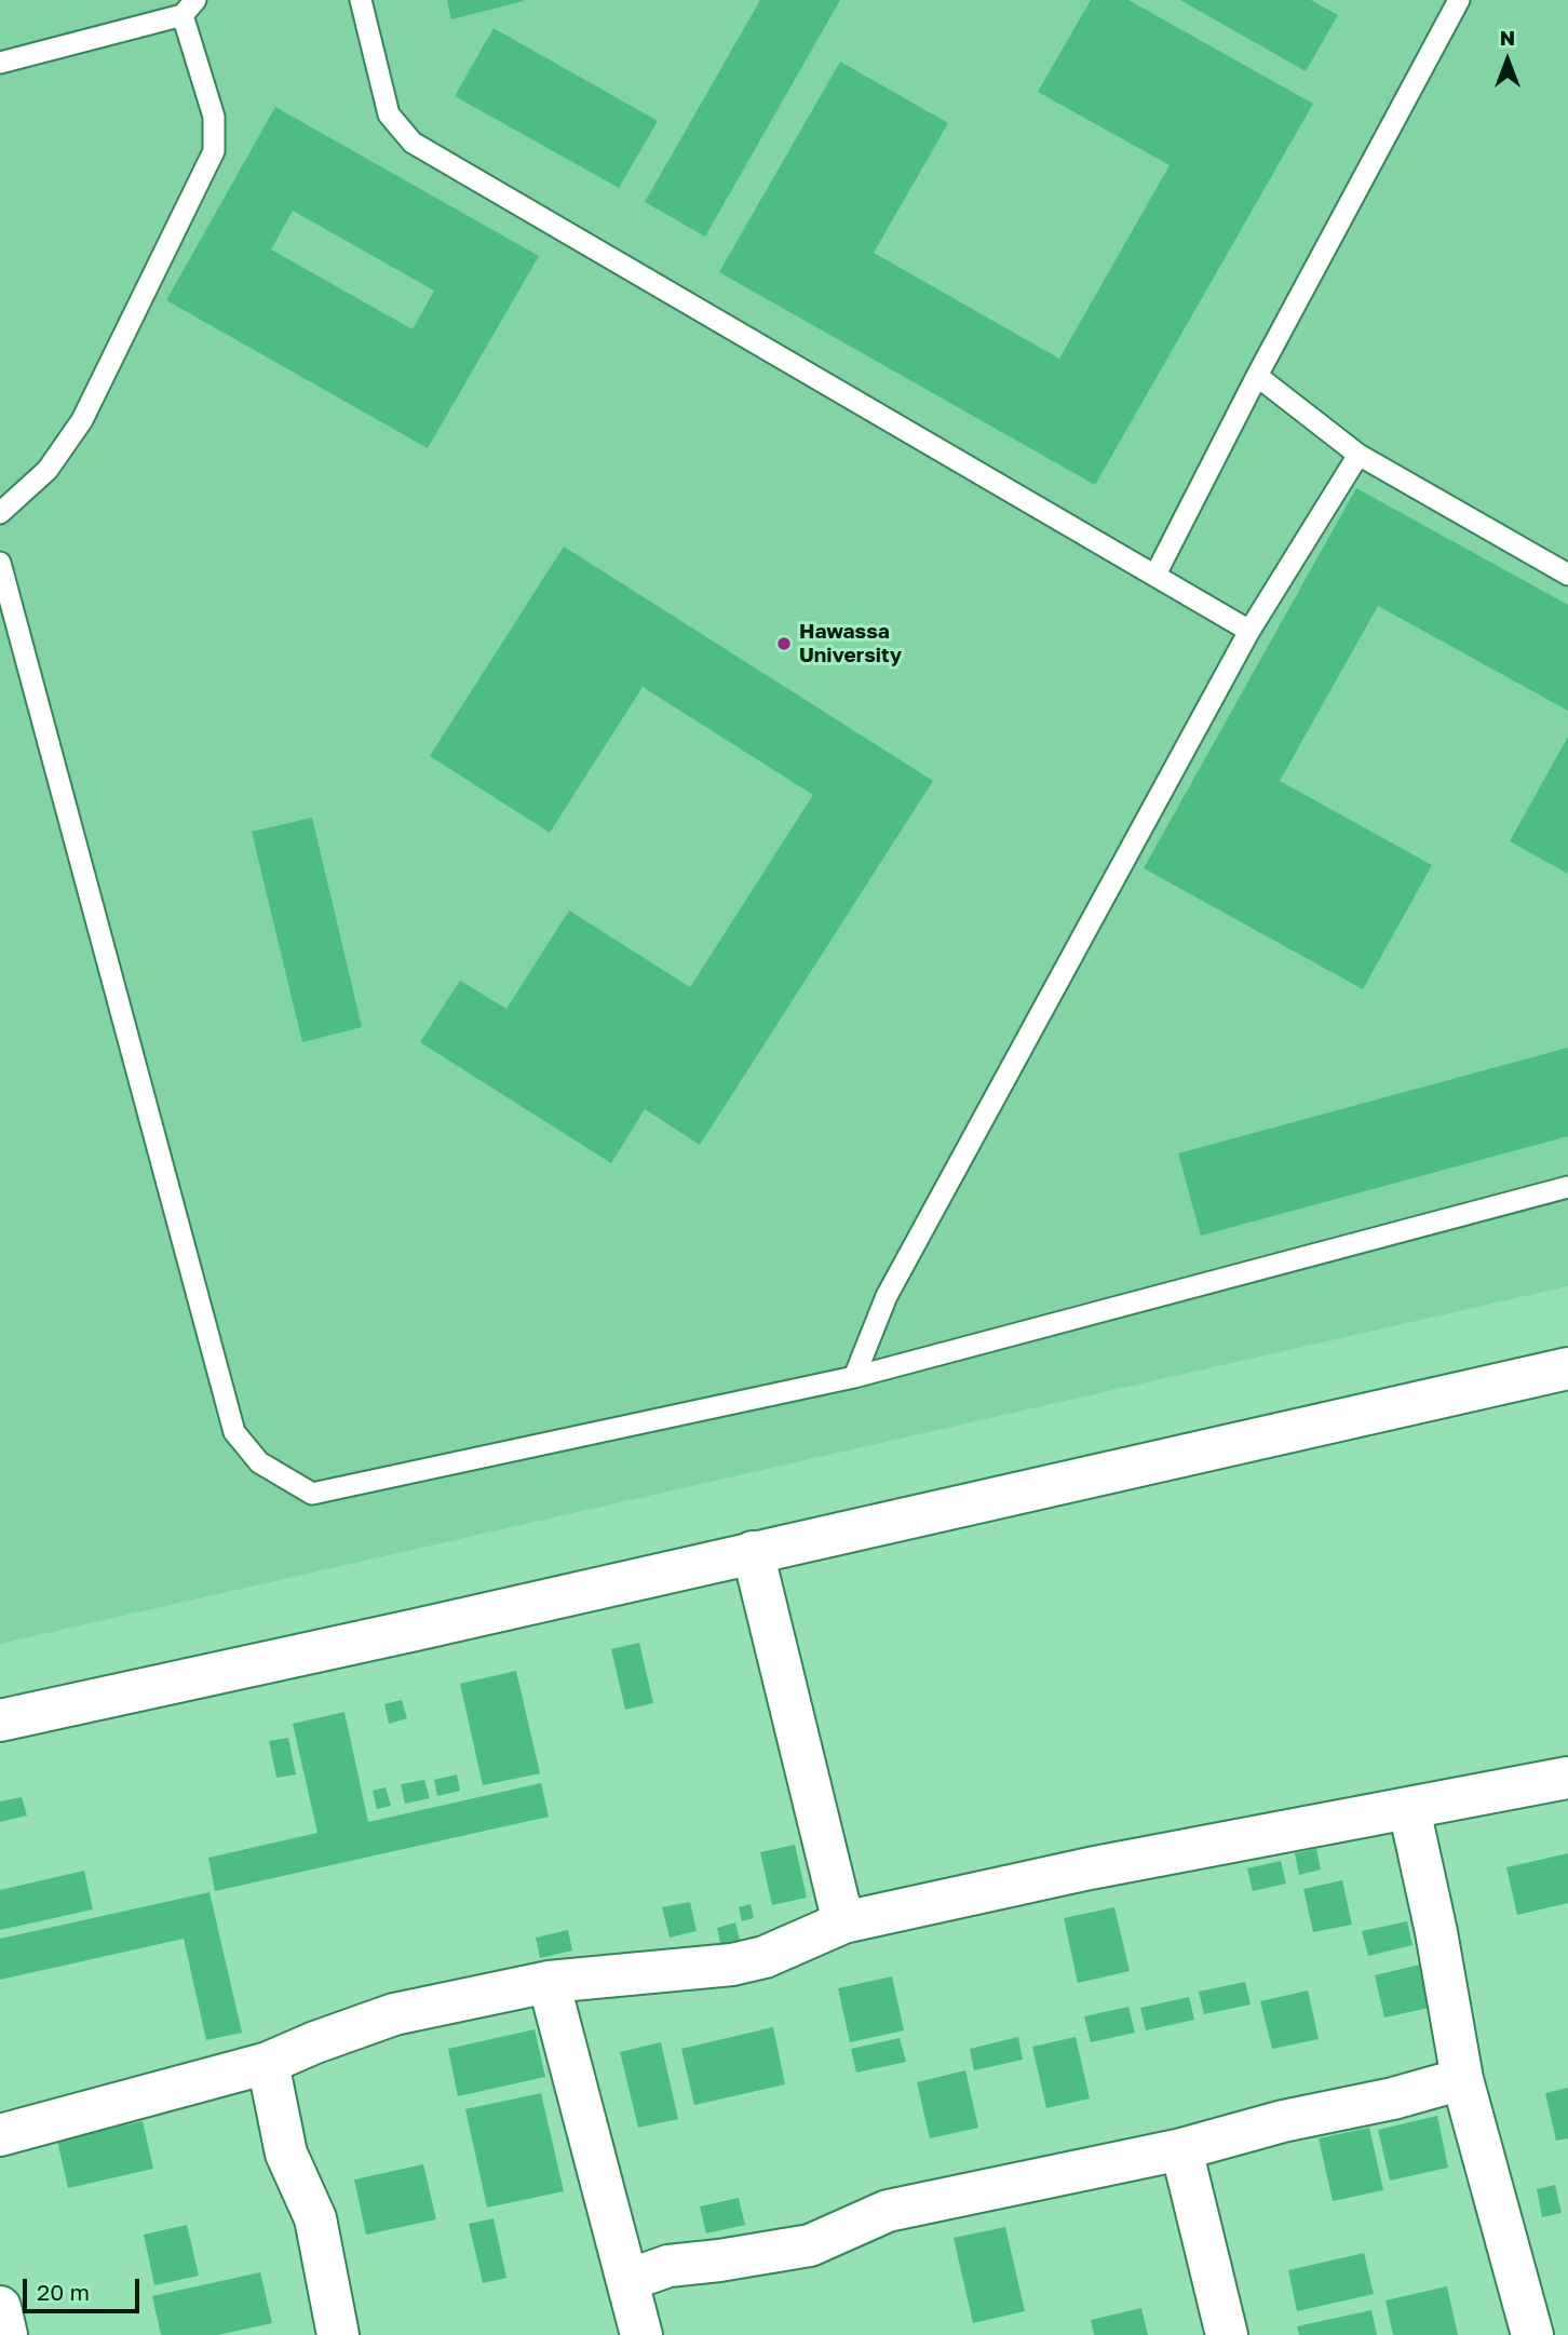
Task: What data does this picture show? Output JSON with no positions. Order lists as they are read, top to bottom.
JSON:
{
  "places": ["Hawassa University"],
  "scale_bar": "20 m",
  "north": "top"
}
